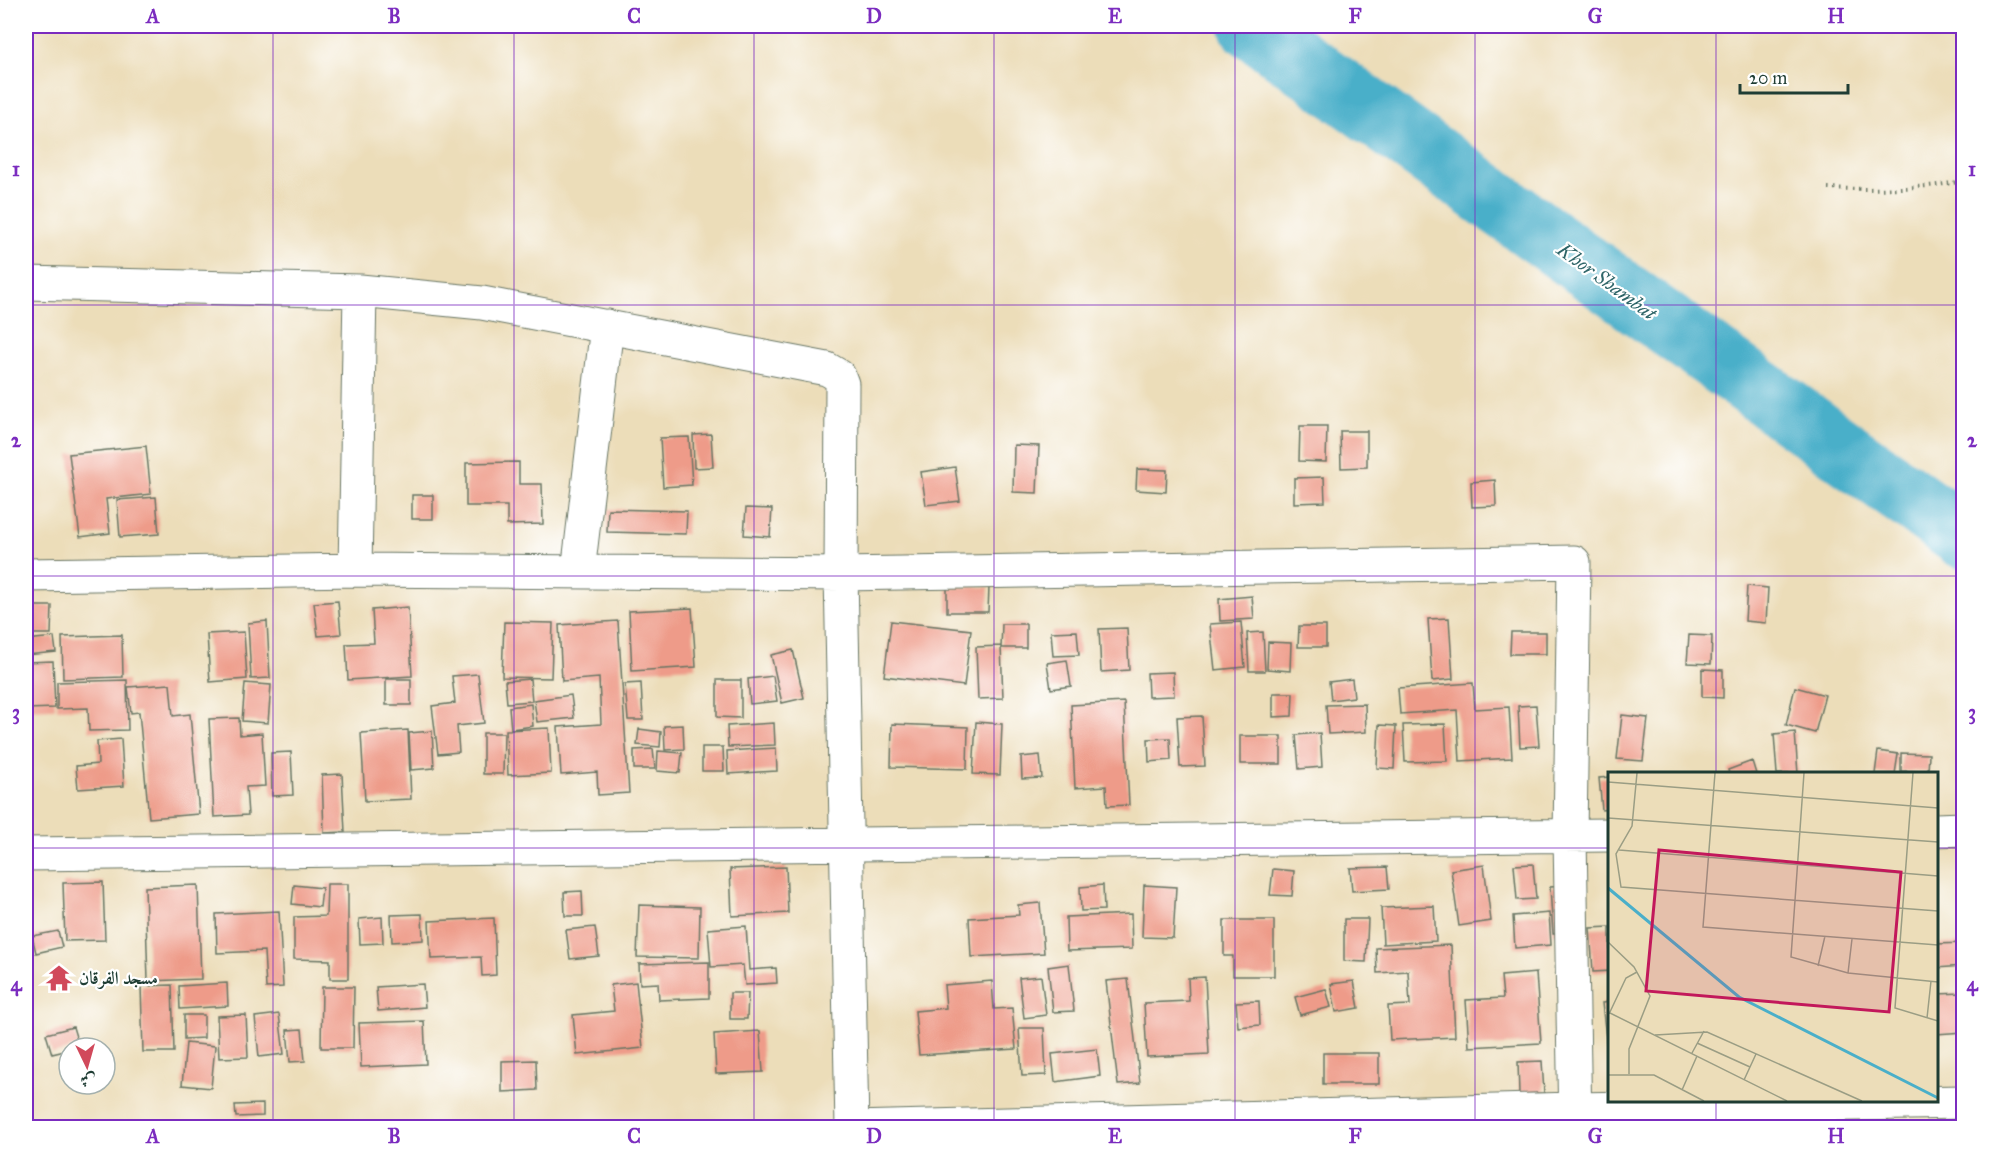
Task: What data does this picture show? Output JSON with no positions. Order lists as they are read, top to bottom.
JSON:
{
  "water": ["Khor Shambat"],
  "places": {
    "temple": ["مسجد الفرقان"]
  },
  "scale_bar": "20 m",
  "north": "bottom",
  "grid": {
    "columns": [
      "A",
      "B",
      "C",
      "D",
      "E",
      "F",
      "G",
      "H"
    ],
    "rows": [
      "1",
      "2",
      "3",
      "4"
    ]
  }
}
